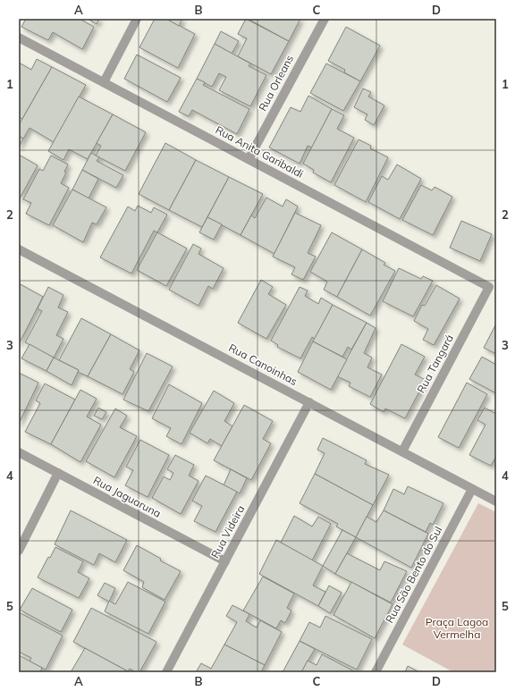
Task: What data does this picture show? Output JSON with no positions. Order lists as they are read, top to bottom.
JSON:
{
  "streets": {
    "street": [
      "Rua Orleans",
      "Rua Anita Garibaldi",
      "Rua Tangará",
      "Rua Canoinhas",
      "Rua Jaguaruna",
      "Rua Videira",
      "Rua São Bento do Sul"
    ]
  },
  "crossings": [
    ["Rua Orleans", "Rua Anita Garibaldi"],
    ["Rua Anita Garibaldi", "Rua Tangará"],
    ["Rua Tangará", "Rua Canoinhas"],
    ["Rua Canoinhas", "Rua Videira"],
    ["Rua Canoinhas", "Rua São Bento do Sul"],
    ["Rua Jaguaruna", "Rua Videira"]
  ],
  "parks": ["Praça Lagoa Vermelha"],
  "grid": {
    "columns": [
      "A",
      "B",
      "C",
      "D"
    ],
    "rows": [
      "1",
      "2",
      "3",
      "4",
      "5"
    ]
  }
}
